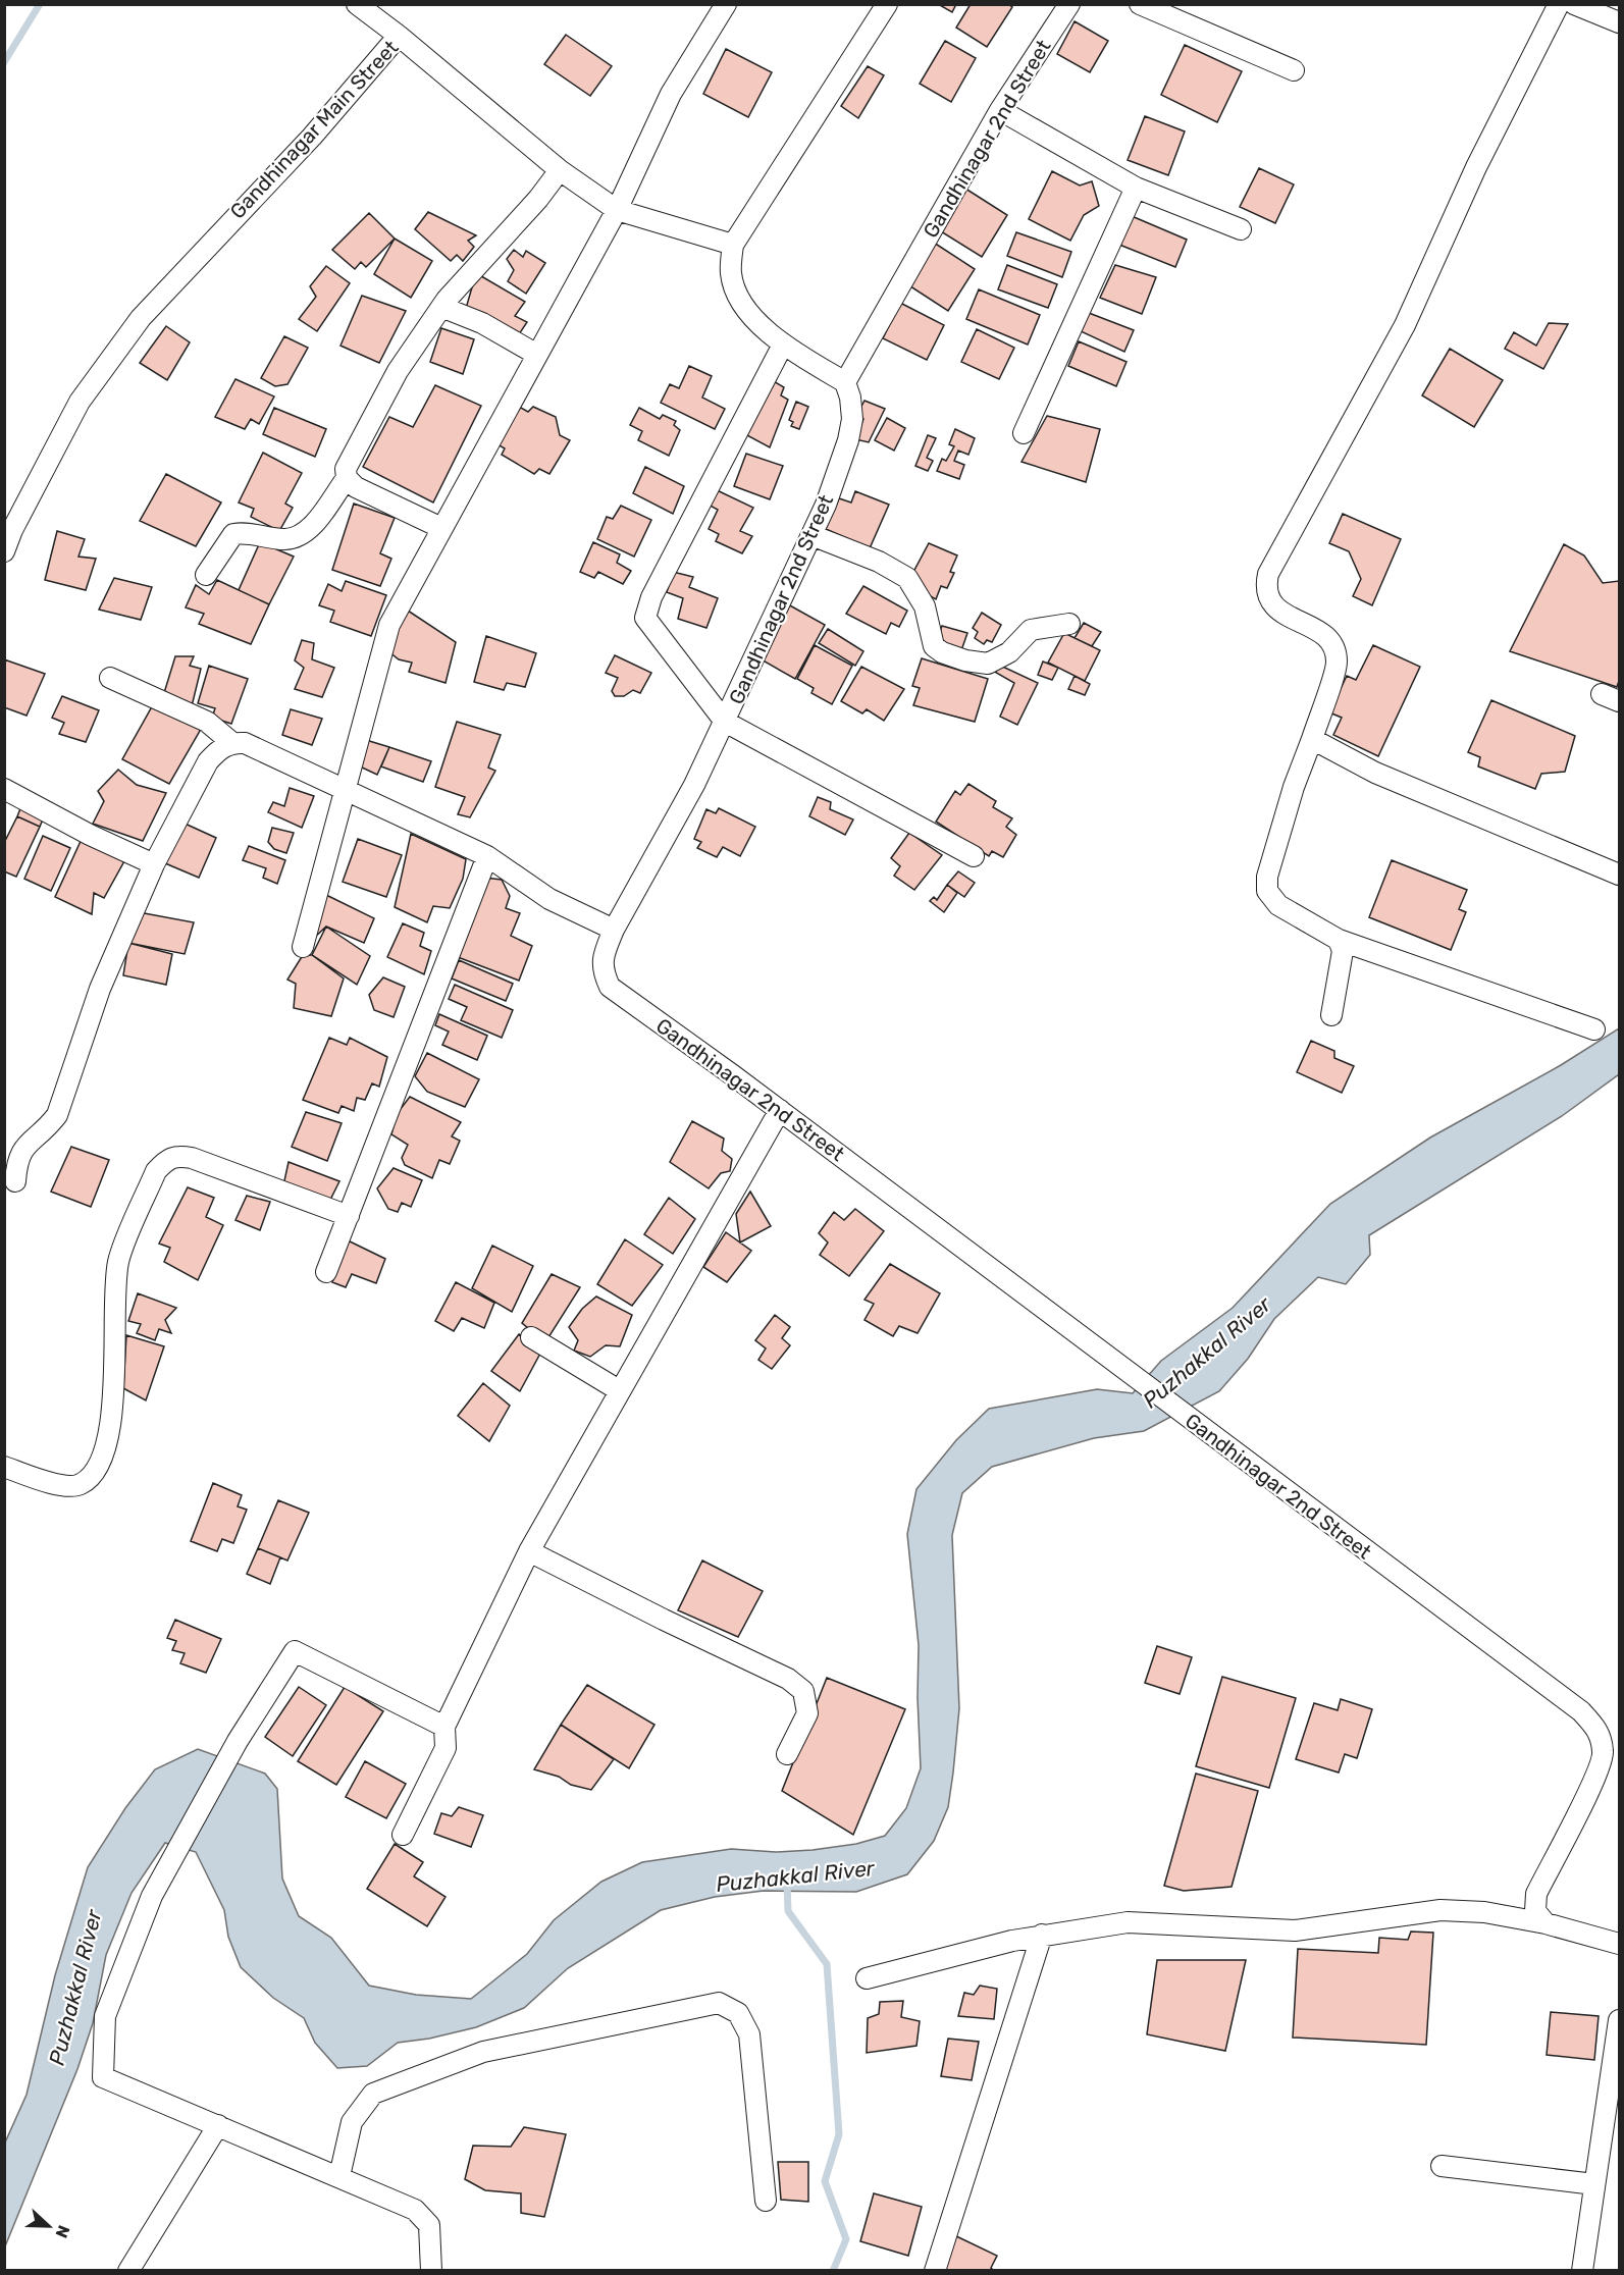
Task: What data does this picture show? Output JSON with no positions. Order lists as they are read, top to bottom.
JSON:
{
  "streets": {
    "street": ["Gandhinagar Main Street", "Gandhinagar 2nd Street"]
  },
  "water": ["Puzhakkal River"],
  "north": "right"
}
